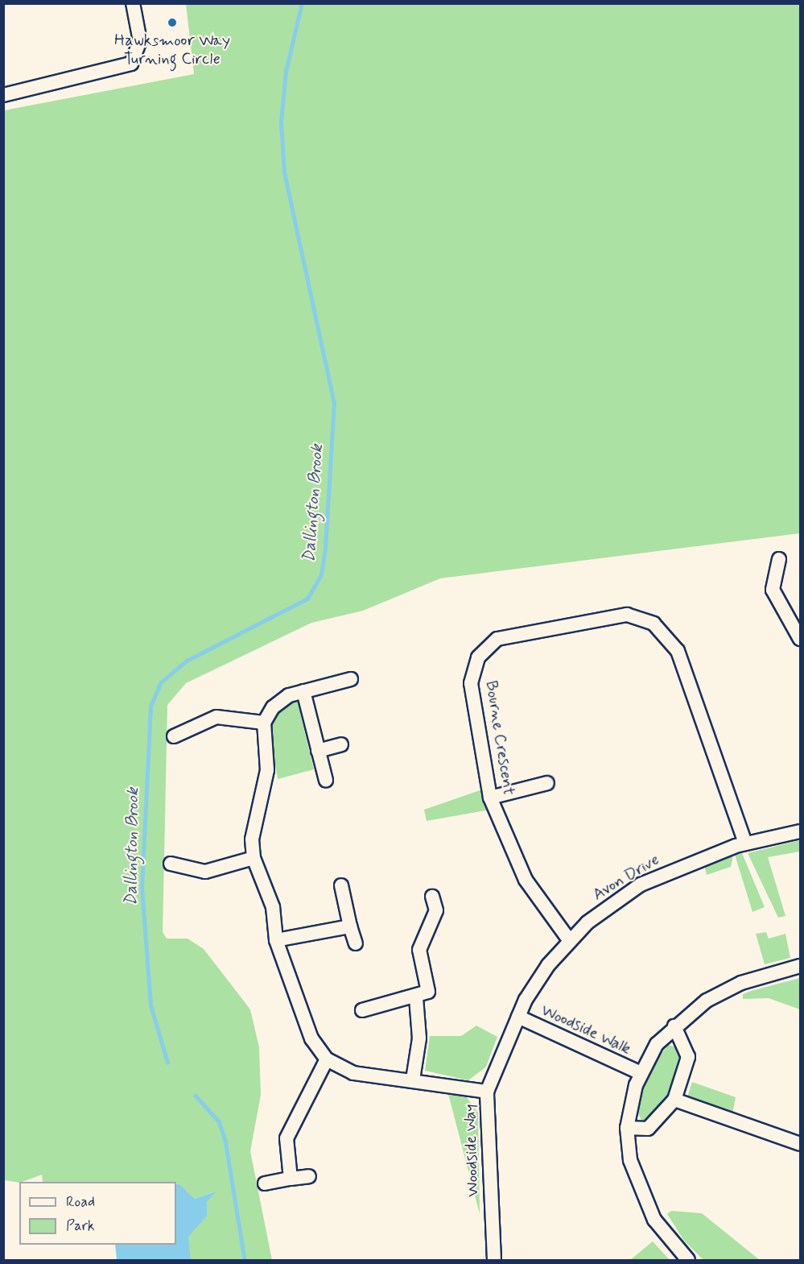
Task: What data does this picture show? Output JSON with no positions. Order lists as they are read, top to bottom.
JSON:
{
  "streets": {
    "street": [
      "Bourne Crescent",
      "Avon Drive",
      "Woodside Walk",
      "Woodside Way"
    ]
  },
  "crossings": [
    ["Bourne Crescent", "Avon Drive"],
    ["Avon Drive", "Woodside Walk"],
    ["Avon Drive", "Woodside Way"],
    ["Woodside Walk", "Woodside Way"]
  ],
  "water": ["Dallington Brook"],
  "places": ["Hawksmoor Way Turning Circle"],
  "legend": ["Road", "Park"]
}
